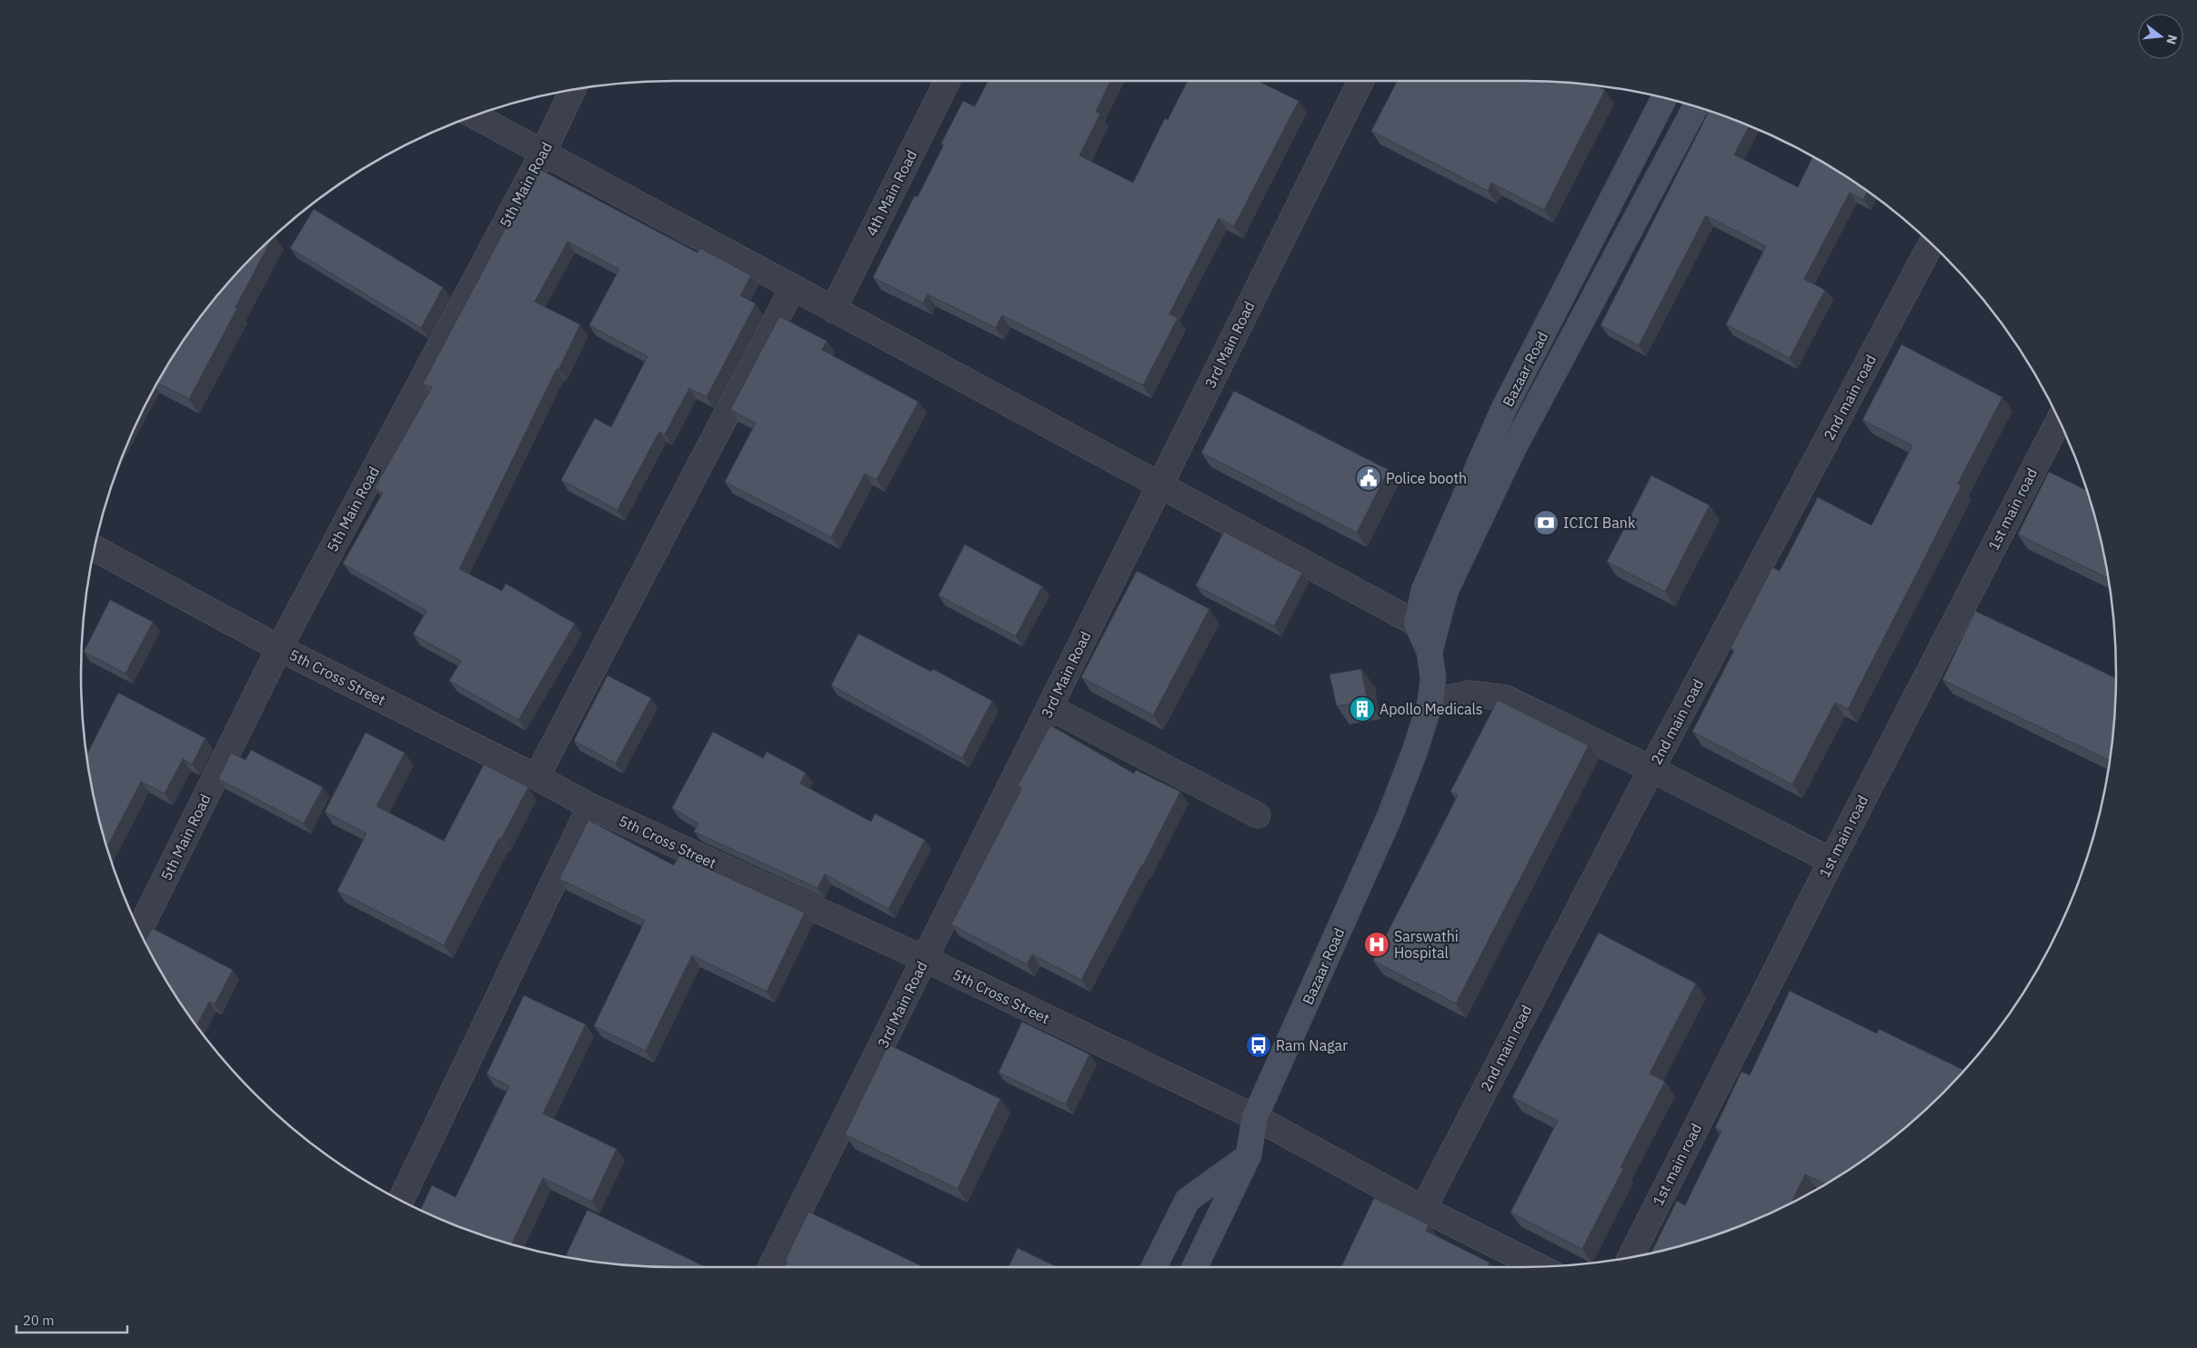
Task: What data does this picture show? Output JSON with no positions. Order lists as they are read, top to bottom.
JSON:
{
  "streets": {
    "main road": ["Bazaar Road"],
    "street": [
      "5th Main Road",
      "4th Main Road",
      "3rd Main Road",
      "2nd main road",
      "1st main road",
      "5th Cross Street"
    ]
  },
  "crossings": [
    ["5th Main Road", "5th Cross Street"],
    ["3rd Main Road", "5th Cross Street"],
    ["Bazaar Road", "5th Cross Street"],
    ["2nd main road", "5th Cross Street"]
  ],
  "places": {
    "public building": ["Police booth"],
    "bank": ["ICICI Bank"],
    "building": ["Apollo Medicals"],
    "hospital": ["Sarswathi Hospital"],
    "bus stop": ["Ram Nagar"]
  },
  "scale_bar": "20 m",
  "north": "right"
}
